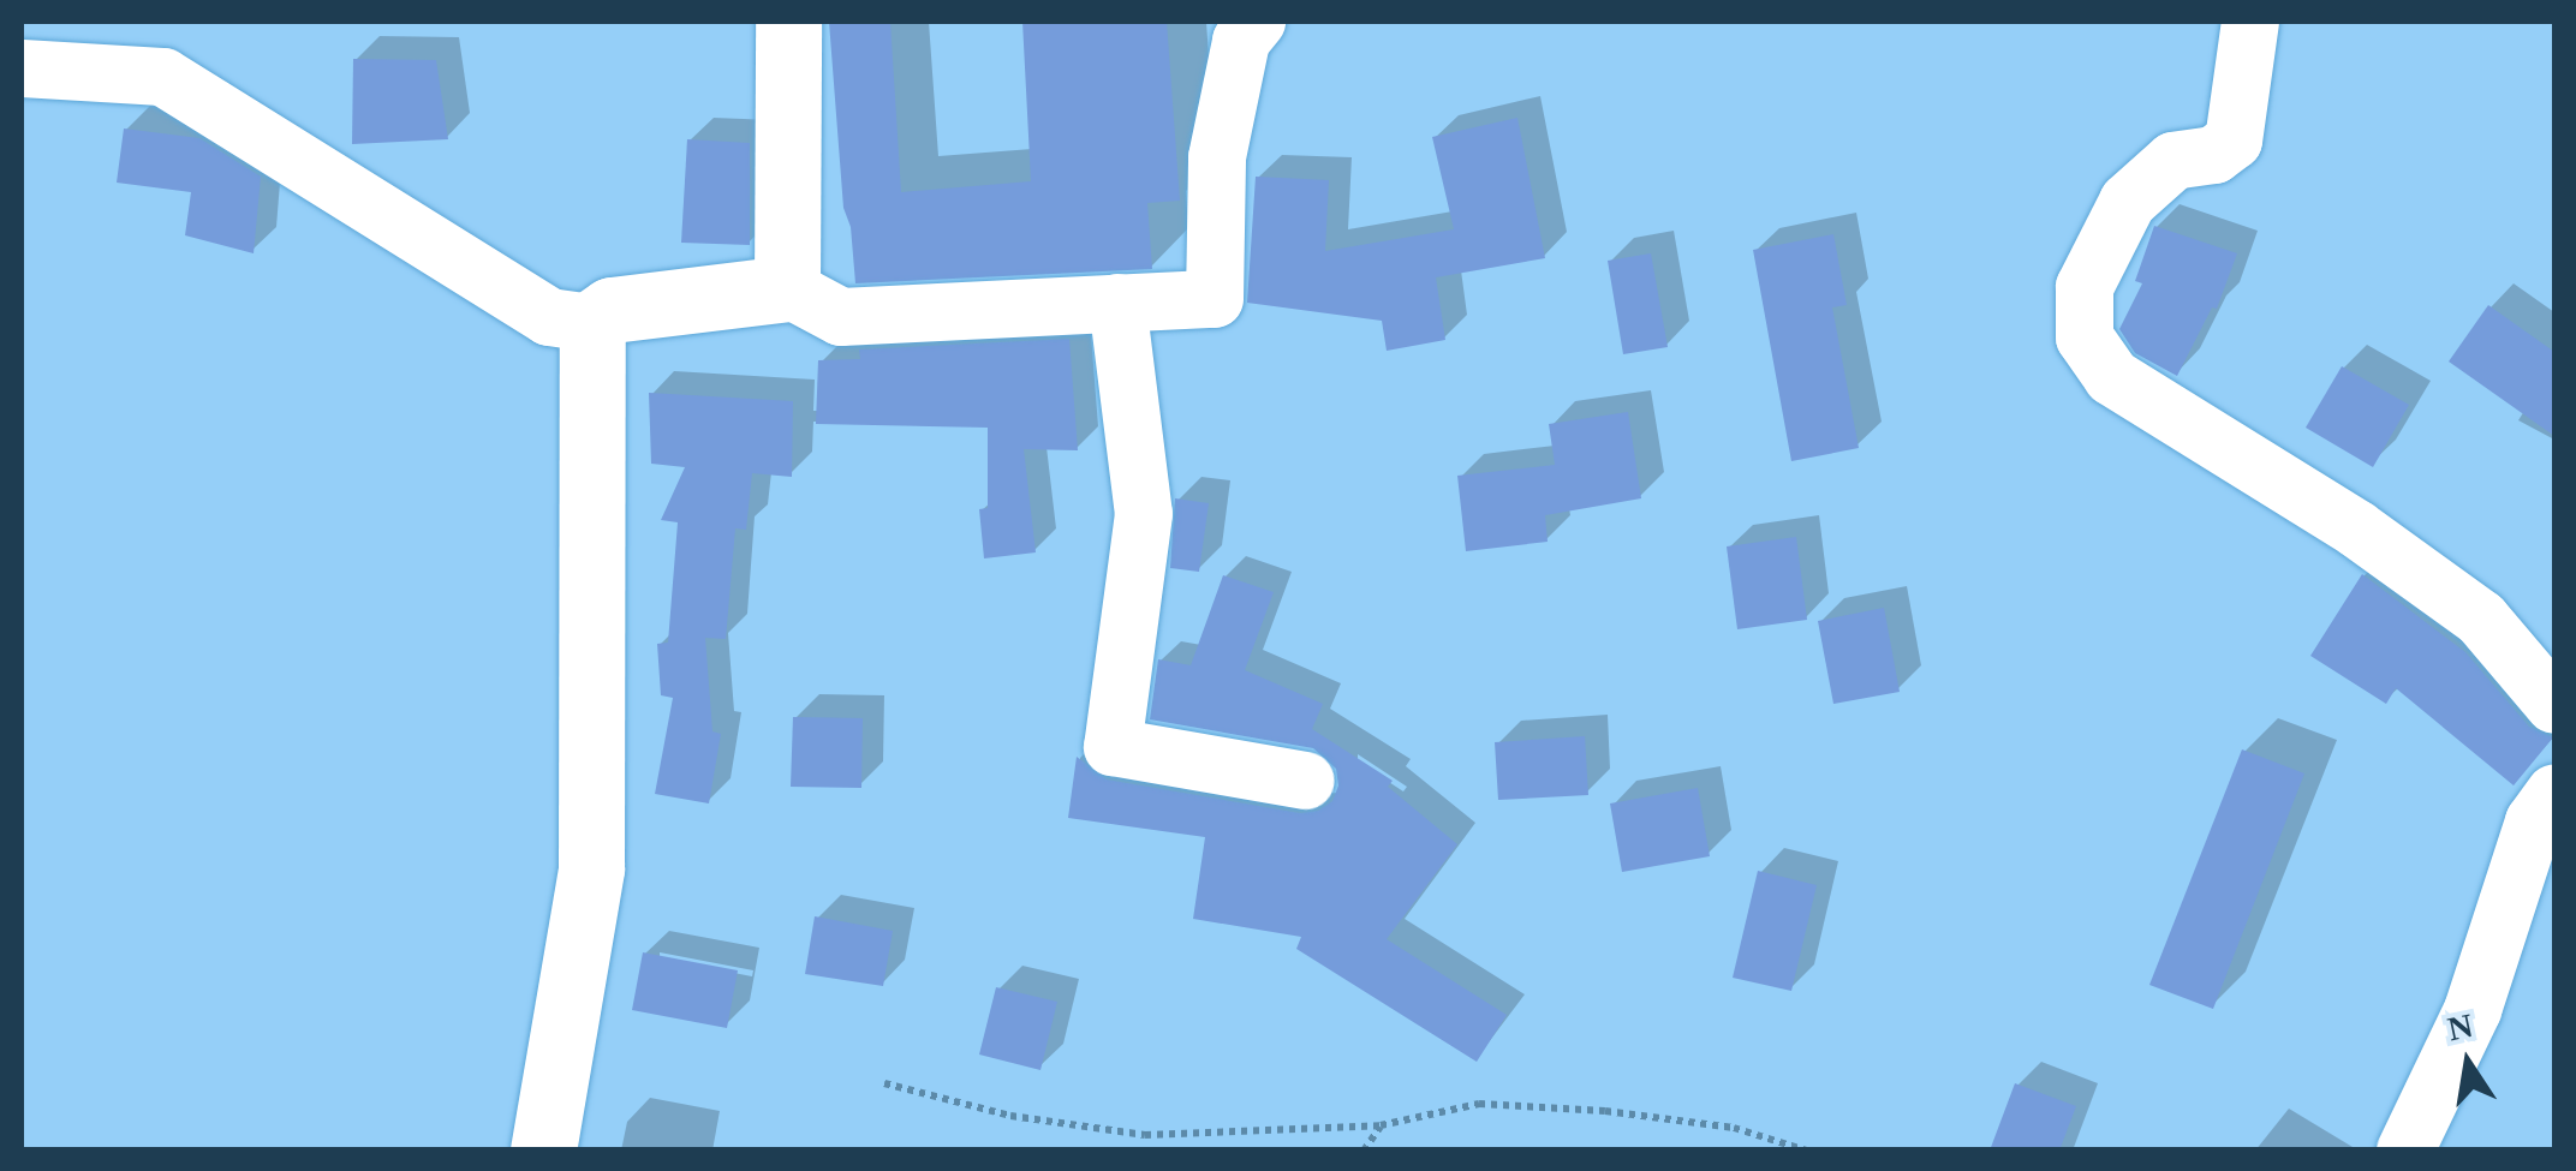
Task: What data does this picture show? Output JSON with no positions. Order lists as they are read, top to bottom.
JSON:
{
  "north": "top"
}
